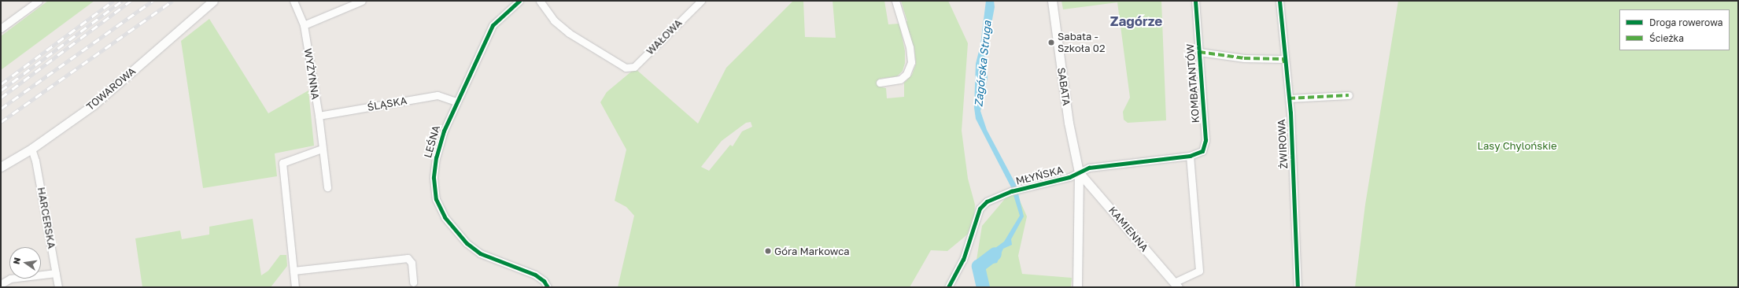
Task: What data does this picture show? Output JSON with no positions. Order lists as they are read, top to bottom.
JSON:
{
  "streets": {
    "street": [
      "WAŁOWA",
      "WYŻYNNA",
      "KOMBATANTÓW",
      "SABATA",
      "TOWAROWA",
      "ŚLĄSKA",
      "LEŚNA",
      "ŻWIROWA",
      "MŁYŃSKA",
      "HARCERSKA",
      "KAMIENNA"
    ]
  },
  "crossings": [
    ["WYŻYNNA", "ŚLĄSKA"],
    ["KOMBATANTÓW", "MŁYŃSKA"],
    ["SABATA", "MŁYŃSKA"],
    ["SABATA", "KAMIENNA"],
    ["TOWAROWA", "HARCERSKA"],
    ["ŚLĄSKA", "LEŚNA"],
    ["MŁYŃSKA", "KAMIENNA"]
  ],
  "districts": ["Zagórze"],
  "water": ["Zagórska Struga"],
  "parks": ["Lasy Chylońskie"],
  "places": ["Sabata - Szkoła 02", "Góra Markowca"],
  "legend": ["Droga rowerowa", "Ścieżka"],
  "north": "left"
}
